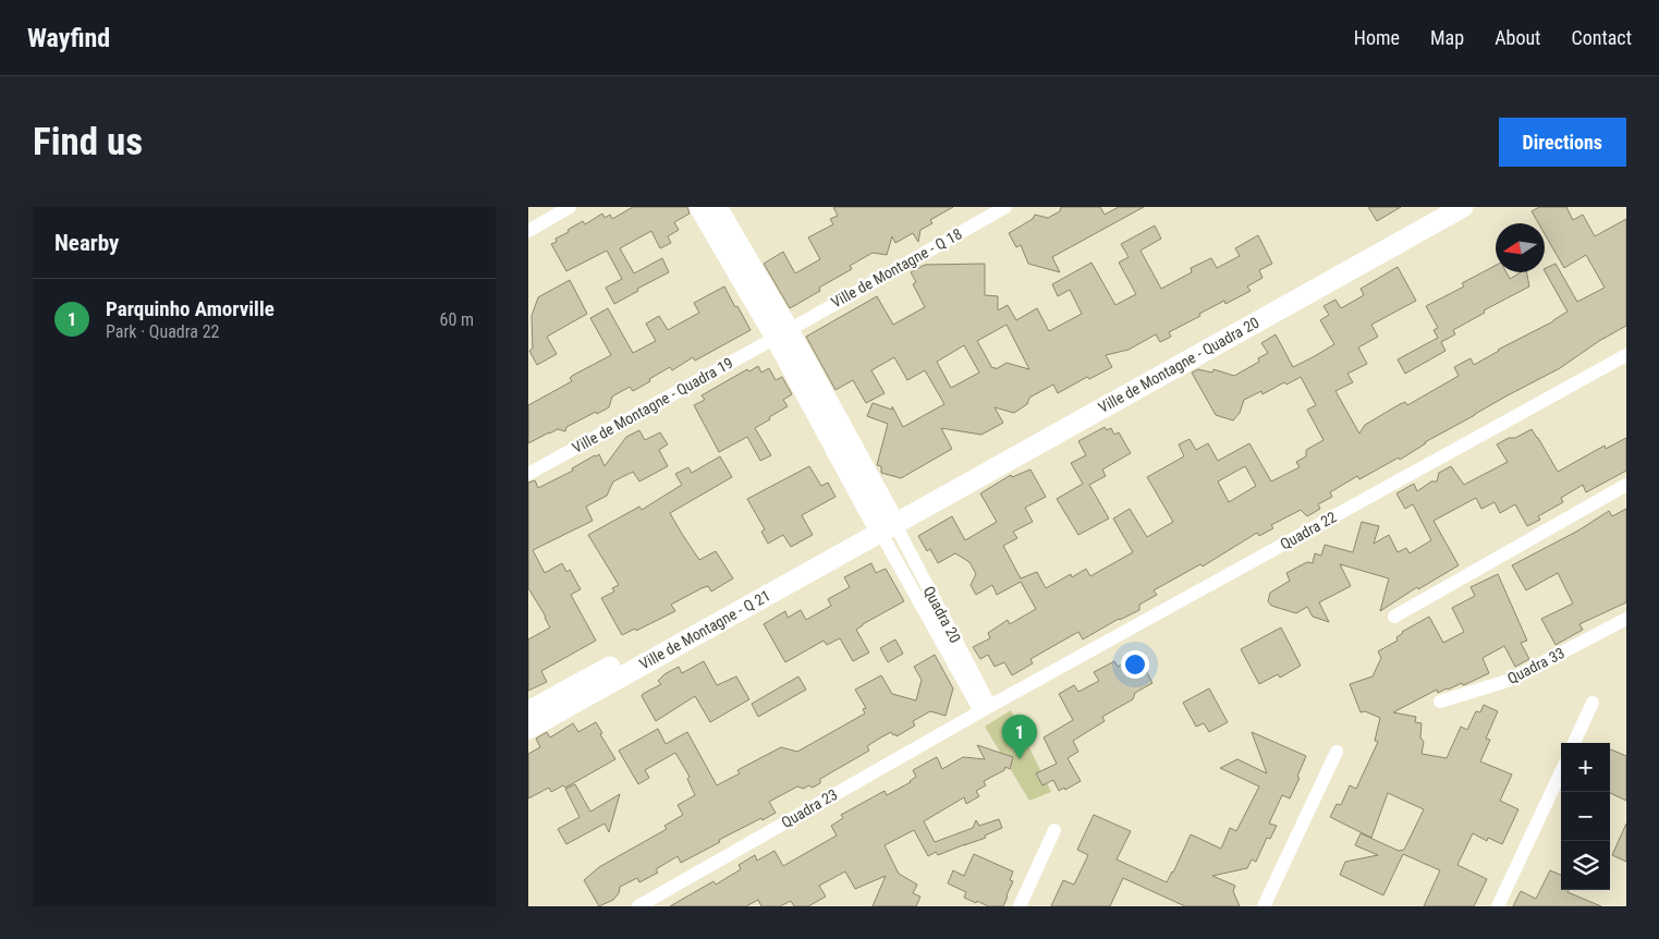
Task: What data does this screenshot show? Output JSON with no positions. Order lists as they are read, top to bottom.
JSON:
{
  "streets": {
    "street": [
      "Ville de Montagne - Q 18",
      "Ville de Montagne - Quadra 20",
      "Ville de Montagne - Quadra 19",
      "Quadra 22",
      "Quadra 20",
      "Ville de Montagne - Q 21",
      "Quadra 33",
      "Quadra 23"
    ]
  },
  "crossings": [
    ["Ville de Montagne - Q 18", "Ville de Montagne - Quadra 19"],
    ["Ville de Montagne - Quadra 20", "Quadra 20"],
    ["Ville de Montagne - Quadra 20", "Ville de Montagne - Q 21"],
    ["Quadra 22", "Quadra 20"],
    ["Quadra 22", "Quadra 23"],
    ["Quadra 20", "Ville de Montagne - Q 21"],
    ["Quadra 20", "Quadra 23"]
  ],
  "north": "left",
  "page": {
    "header": "Wayfind",
    "nav": [
      "Home",
      "Map",
      "About",
      "Contact"
    ],
    "buttons": "Directions",
    "title": "Find us",
    "heading": "Nearby",
    "list": [
      {
        "mark": "1",
        "name": "Parquinho Amorville",
        "note": "Park · Quadra 22",
        "value": "60 m"
      }
    ],
    "pins": "1",
    "map_buttons": ["+", "−"]
  }
}
